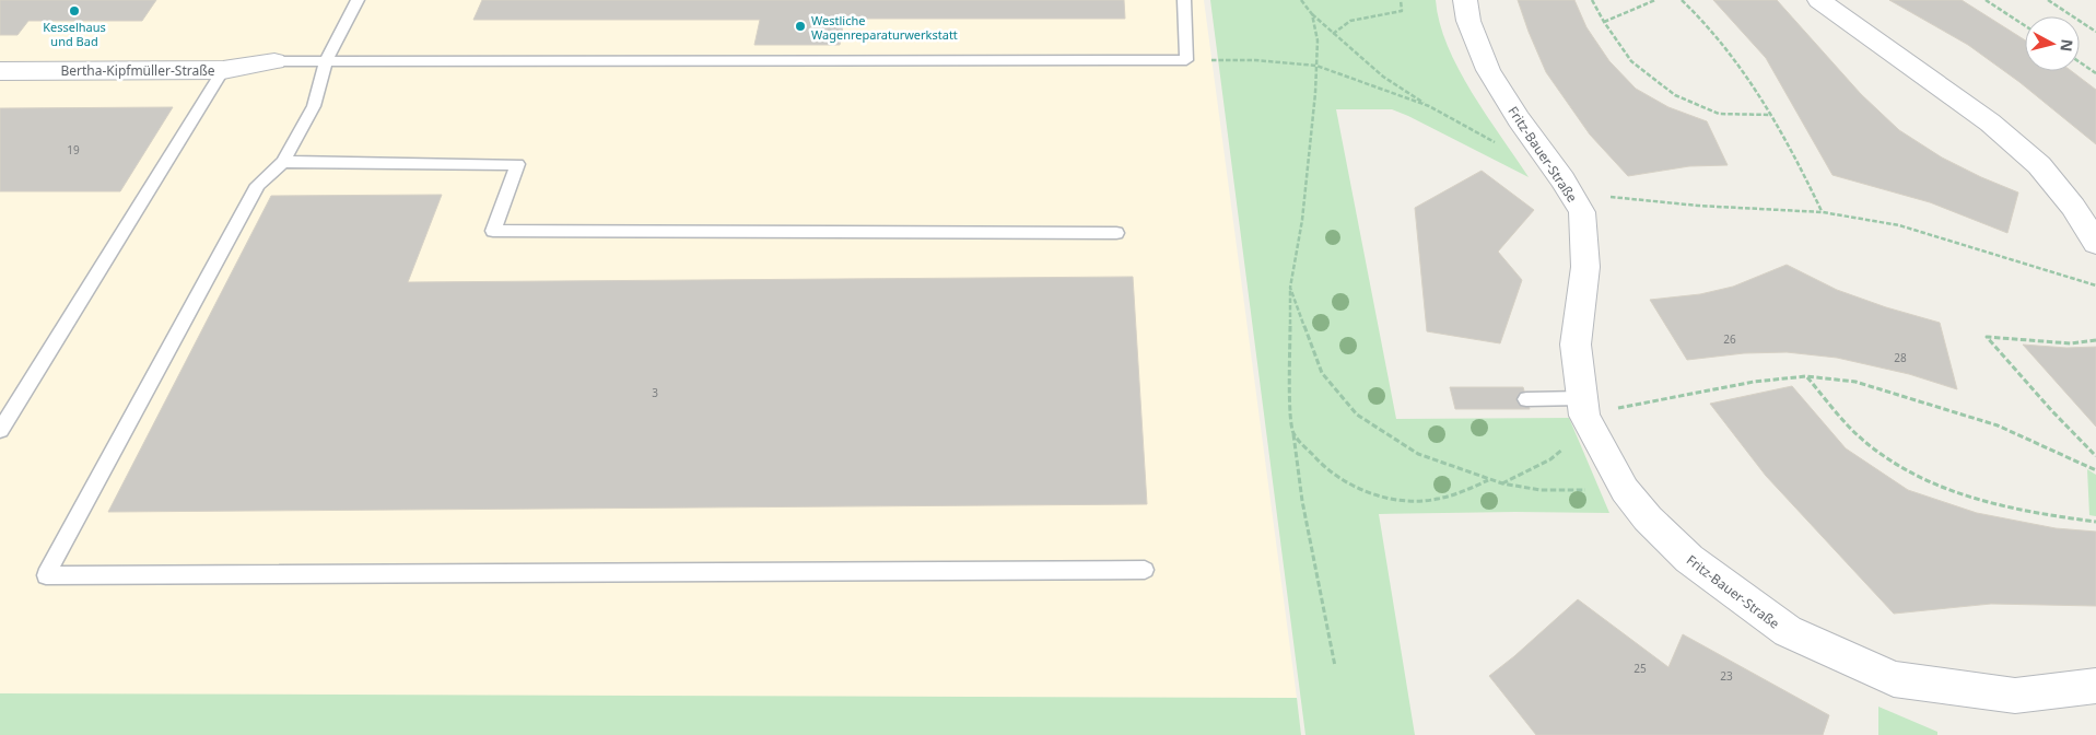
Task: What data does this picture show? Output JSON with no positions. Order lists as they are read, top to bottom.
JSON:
{
  "streets": {
    "street": ["Bertha-Kipfmüller-Straße", "Fritz-Bauer-Straße"]
  },
  "places": ["Kesselhaus und Bad", "Westliche Wagenreparaturwerkstatt"],
  "house_numbers": [
    "19",
    "26",
    "28",
    "3",
    "25",
    "23"
  ],
  "north": "right"
}
